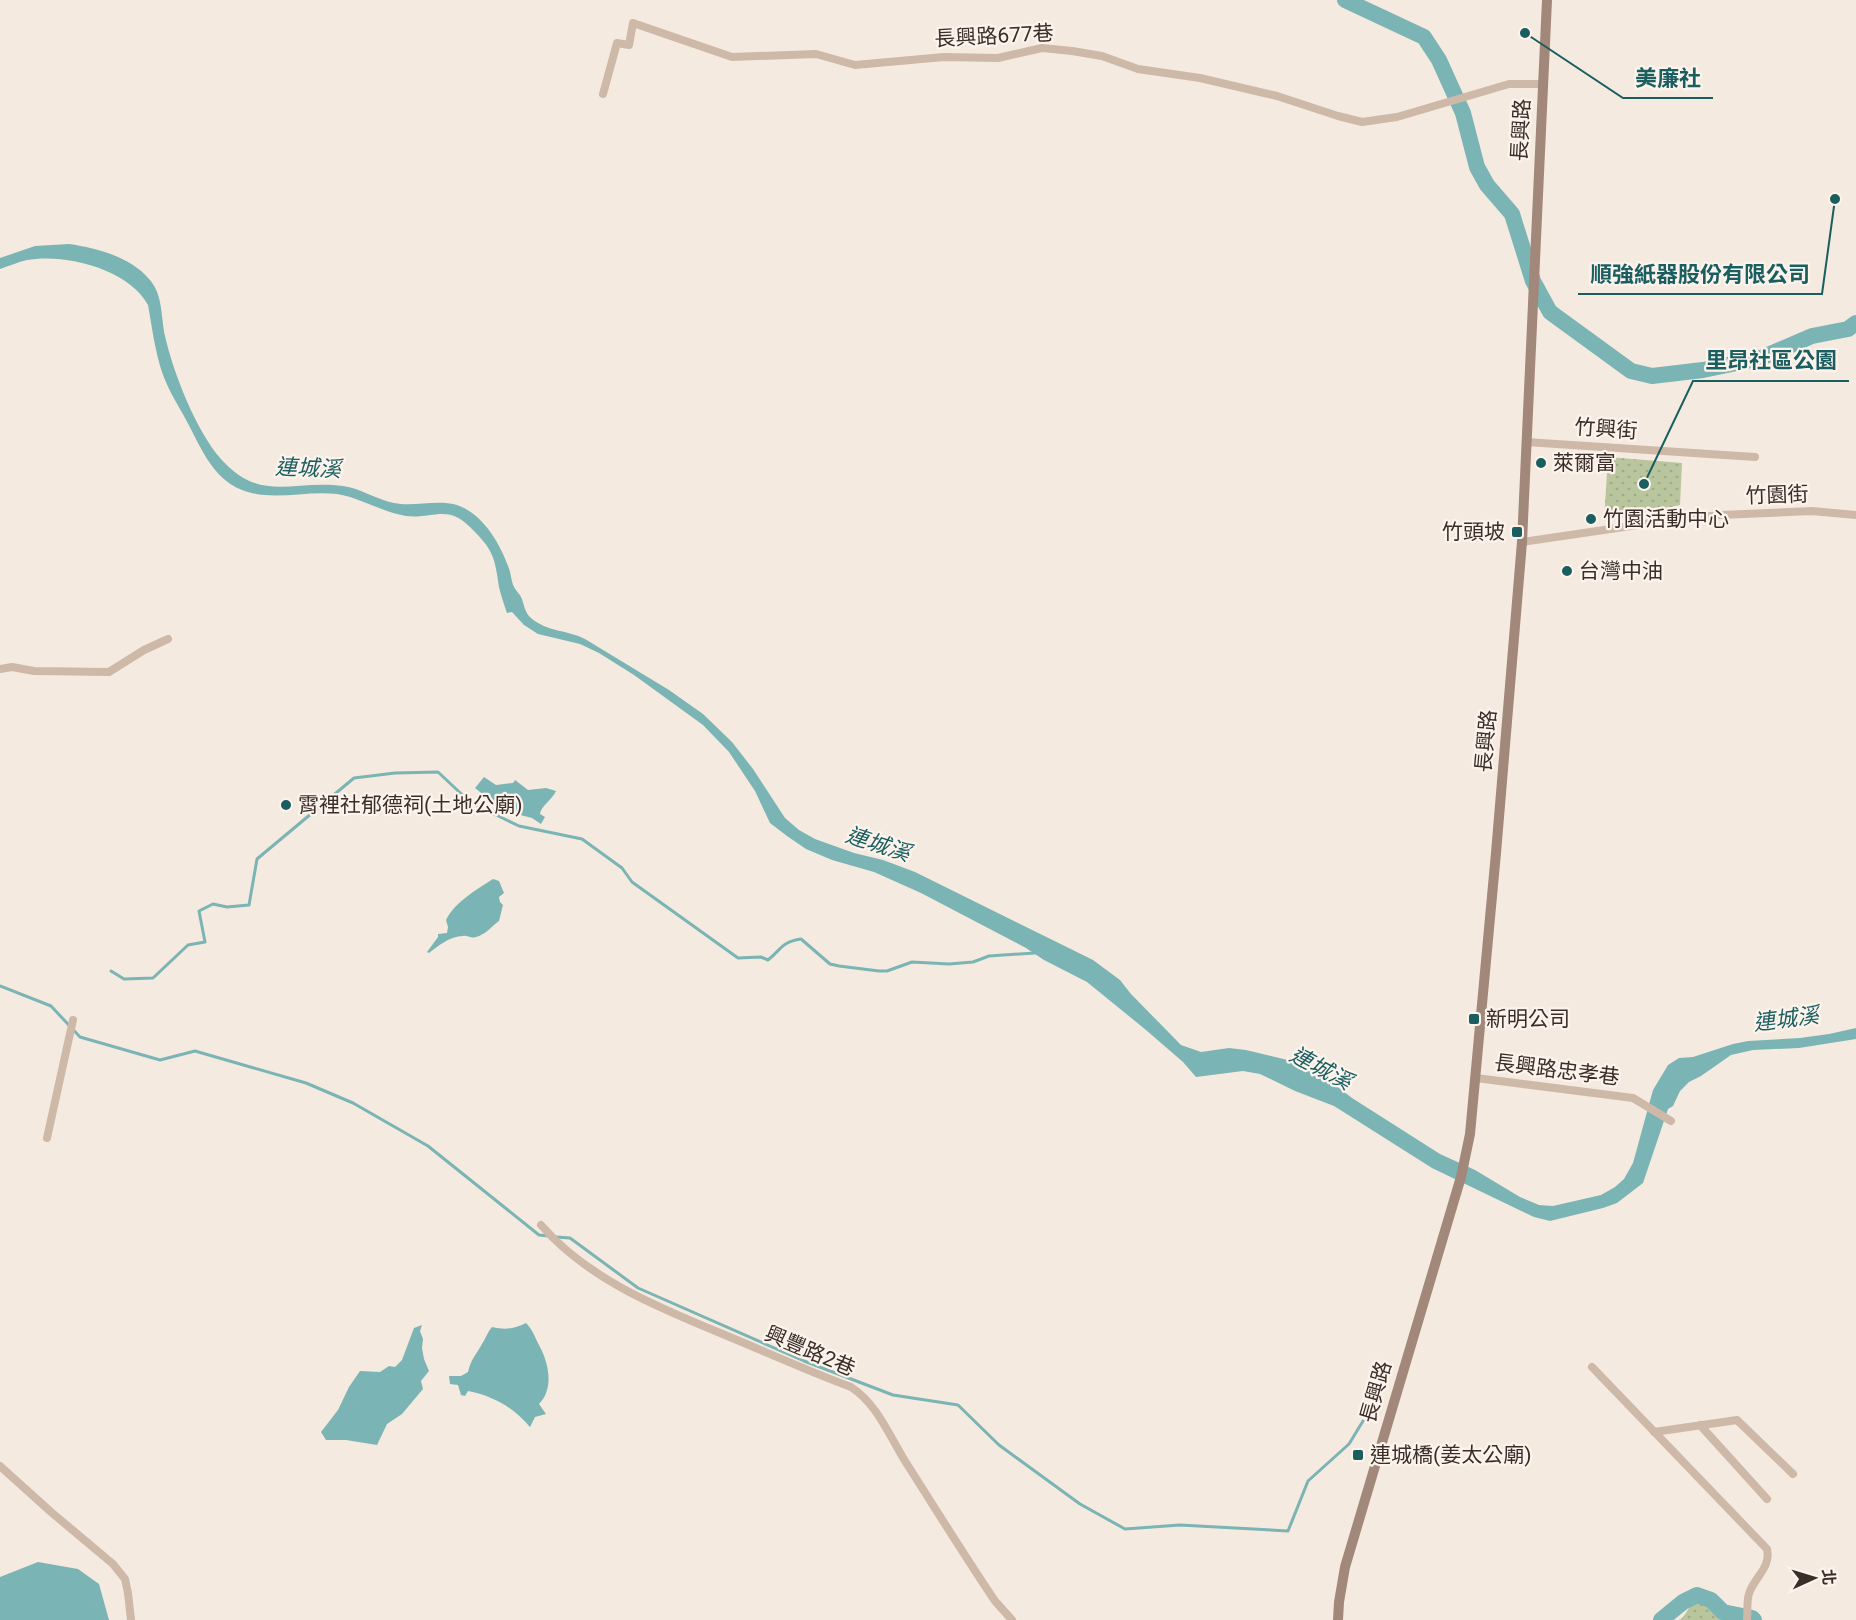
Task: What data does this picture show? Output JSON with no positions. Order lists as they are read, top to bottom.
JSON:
{
  "streets": {
    "main road": ["長興路"],
    "street": [
      "長興路677巷",
      "竹興街",
      "竹園街",
      "長興路忠孝巷",
      "興豐路2巷"
    ]
  },
  "crossings": [
    ["長興路677巷", "長興路"],
    ["長興路", "竹興街"],
    ["長興路", "竹園街"],
    ["長興路", "長興路忠孝巷"]
  ],
  "water": ["連城溪"],
  "places": {
    "other": [
      "美廉社",
      "順強紙器股份有限公司",
      "萊爾富",
      "里昂社區公園",
      "竹園活動中心",
      "台灣中油",
      "霄裡社郁德祠(土地公廟)"
    ],
    "transit": ["竹頭坡", "新明公司", "連城橋(姜太公廟)"]
  },
  "north": "right"
}
